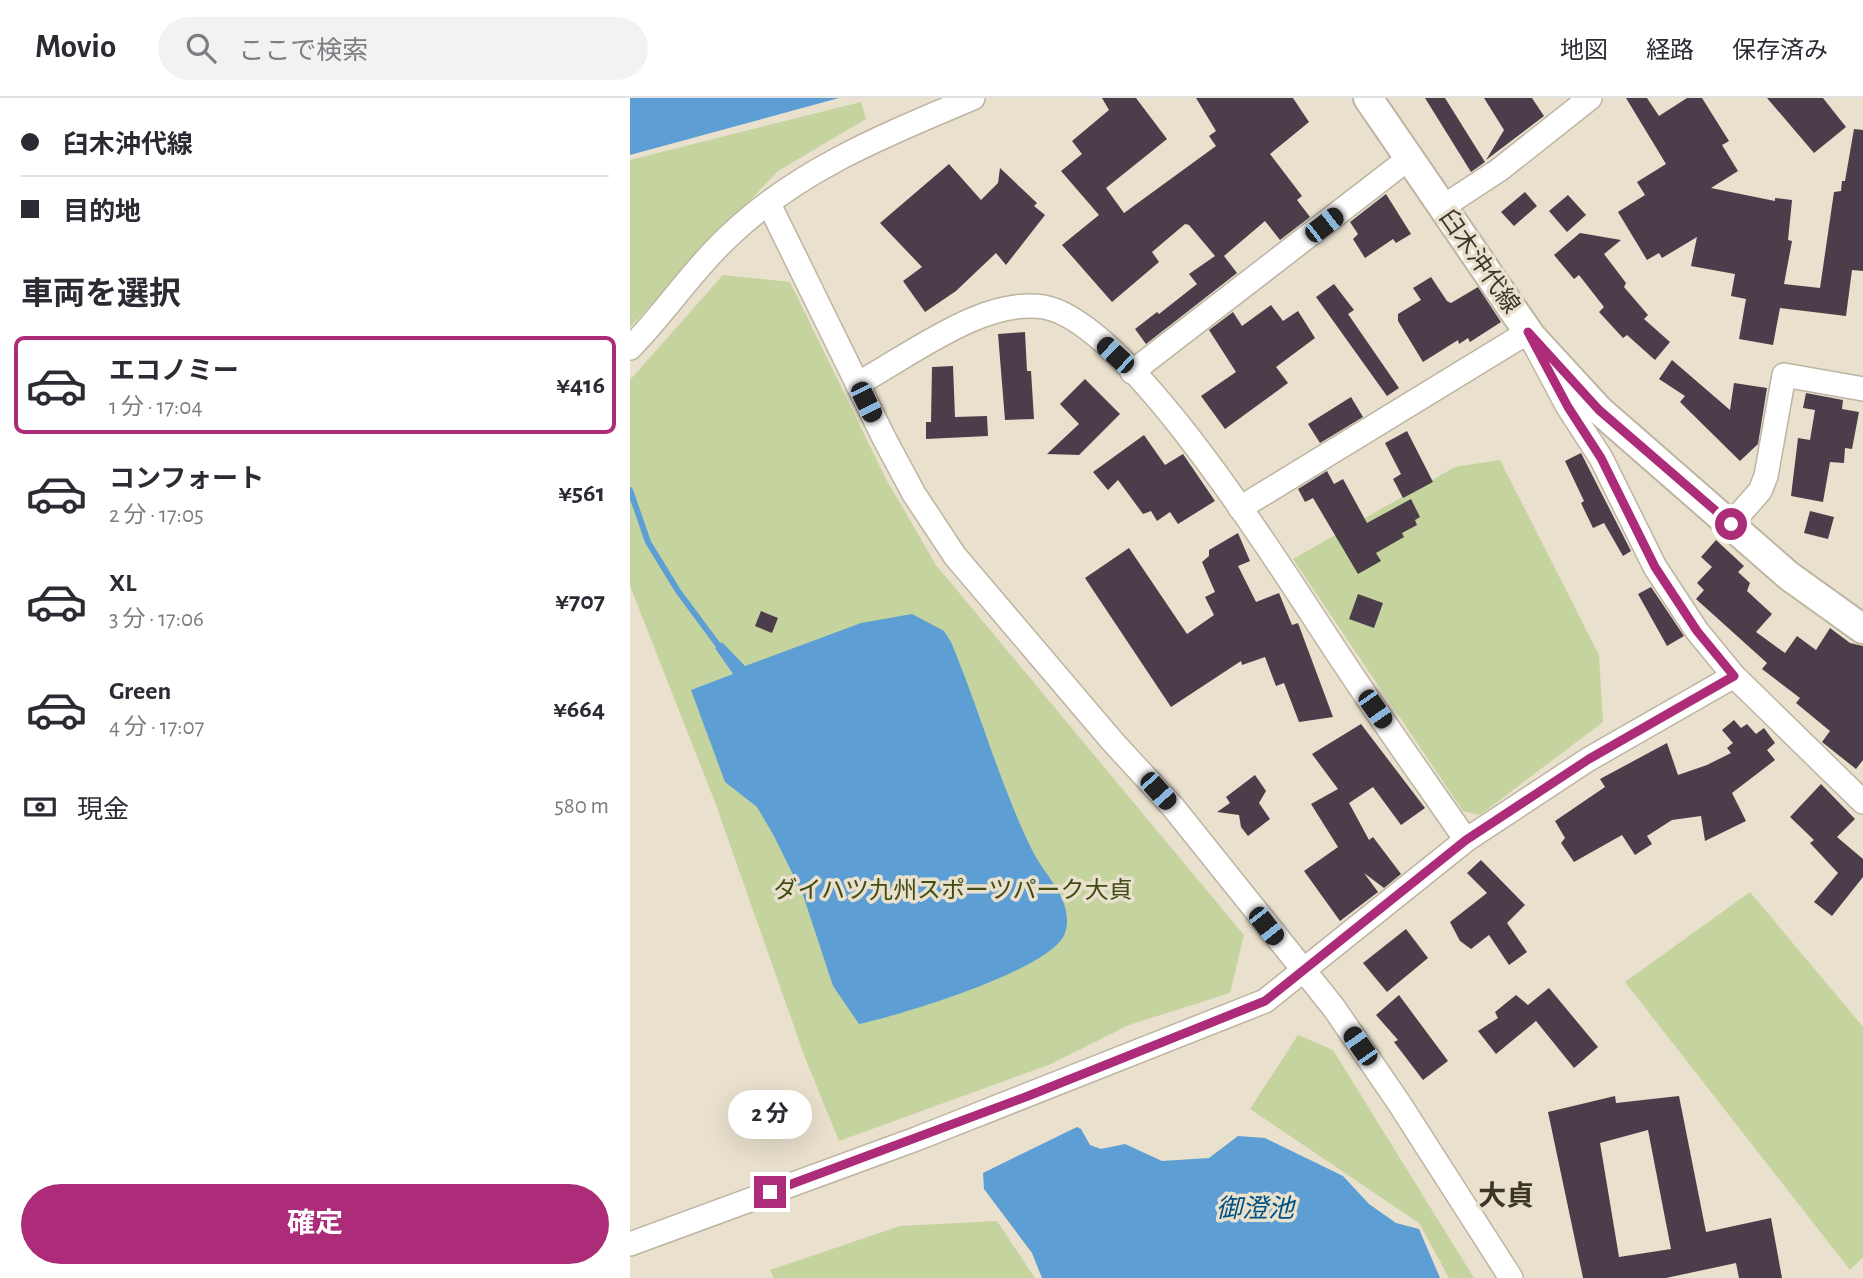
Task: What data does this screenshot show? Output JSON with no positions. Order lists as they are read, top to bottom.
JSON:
{
  "streets": {
    "main road": ["臼木沖代線"]
  },
  "districts": ["大貞"],
  "water": ["御澄池"],
  "parks": ["ダイハツ九州スポーツパーク大貞"],
  "page": {
    "header": "Movio",
    "search": "ここで検索",
    "nav": ["地図", "経路", "保存済み"],
    "banner": ["臼木沖代線", "目的地"],
    "heading": "車両を選択",
    "list": [
      {
        "name": "エコノミー",
        "note": "1 分 · 17:04",
        "value": "¥416"
      },
      {
        "name": "コンフォート",
        "note": "2 分 · 17:05",
        "value": "¥561"
      },
      {
        "name": "XL",
        "note": "3 分 · 17:06",
        "value": "¥707"
      },
      {
        "name": "Green",
        "note": "4 分 · 17:07",
        "value": "¥664"
      }
    ],
    "pay": ["現金", "580 m"],
    "bubble": "2 分",
    "buttons": "確定"
  }
}
